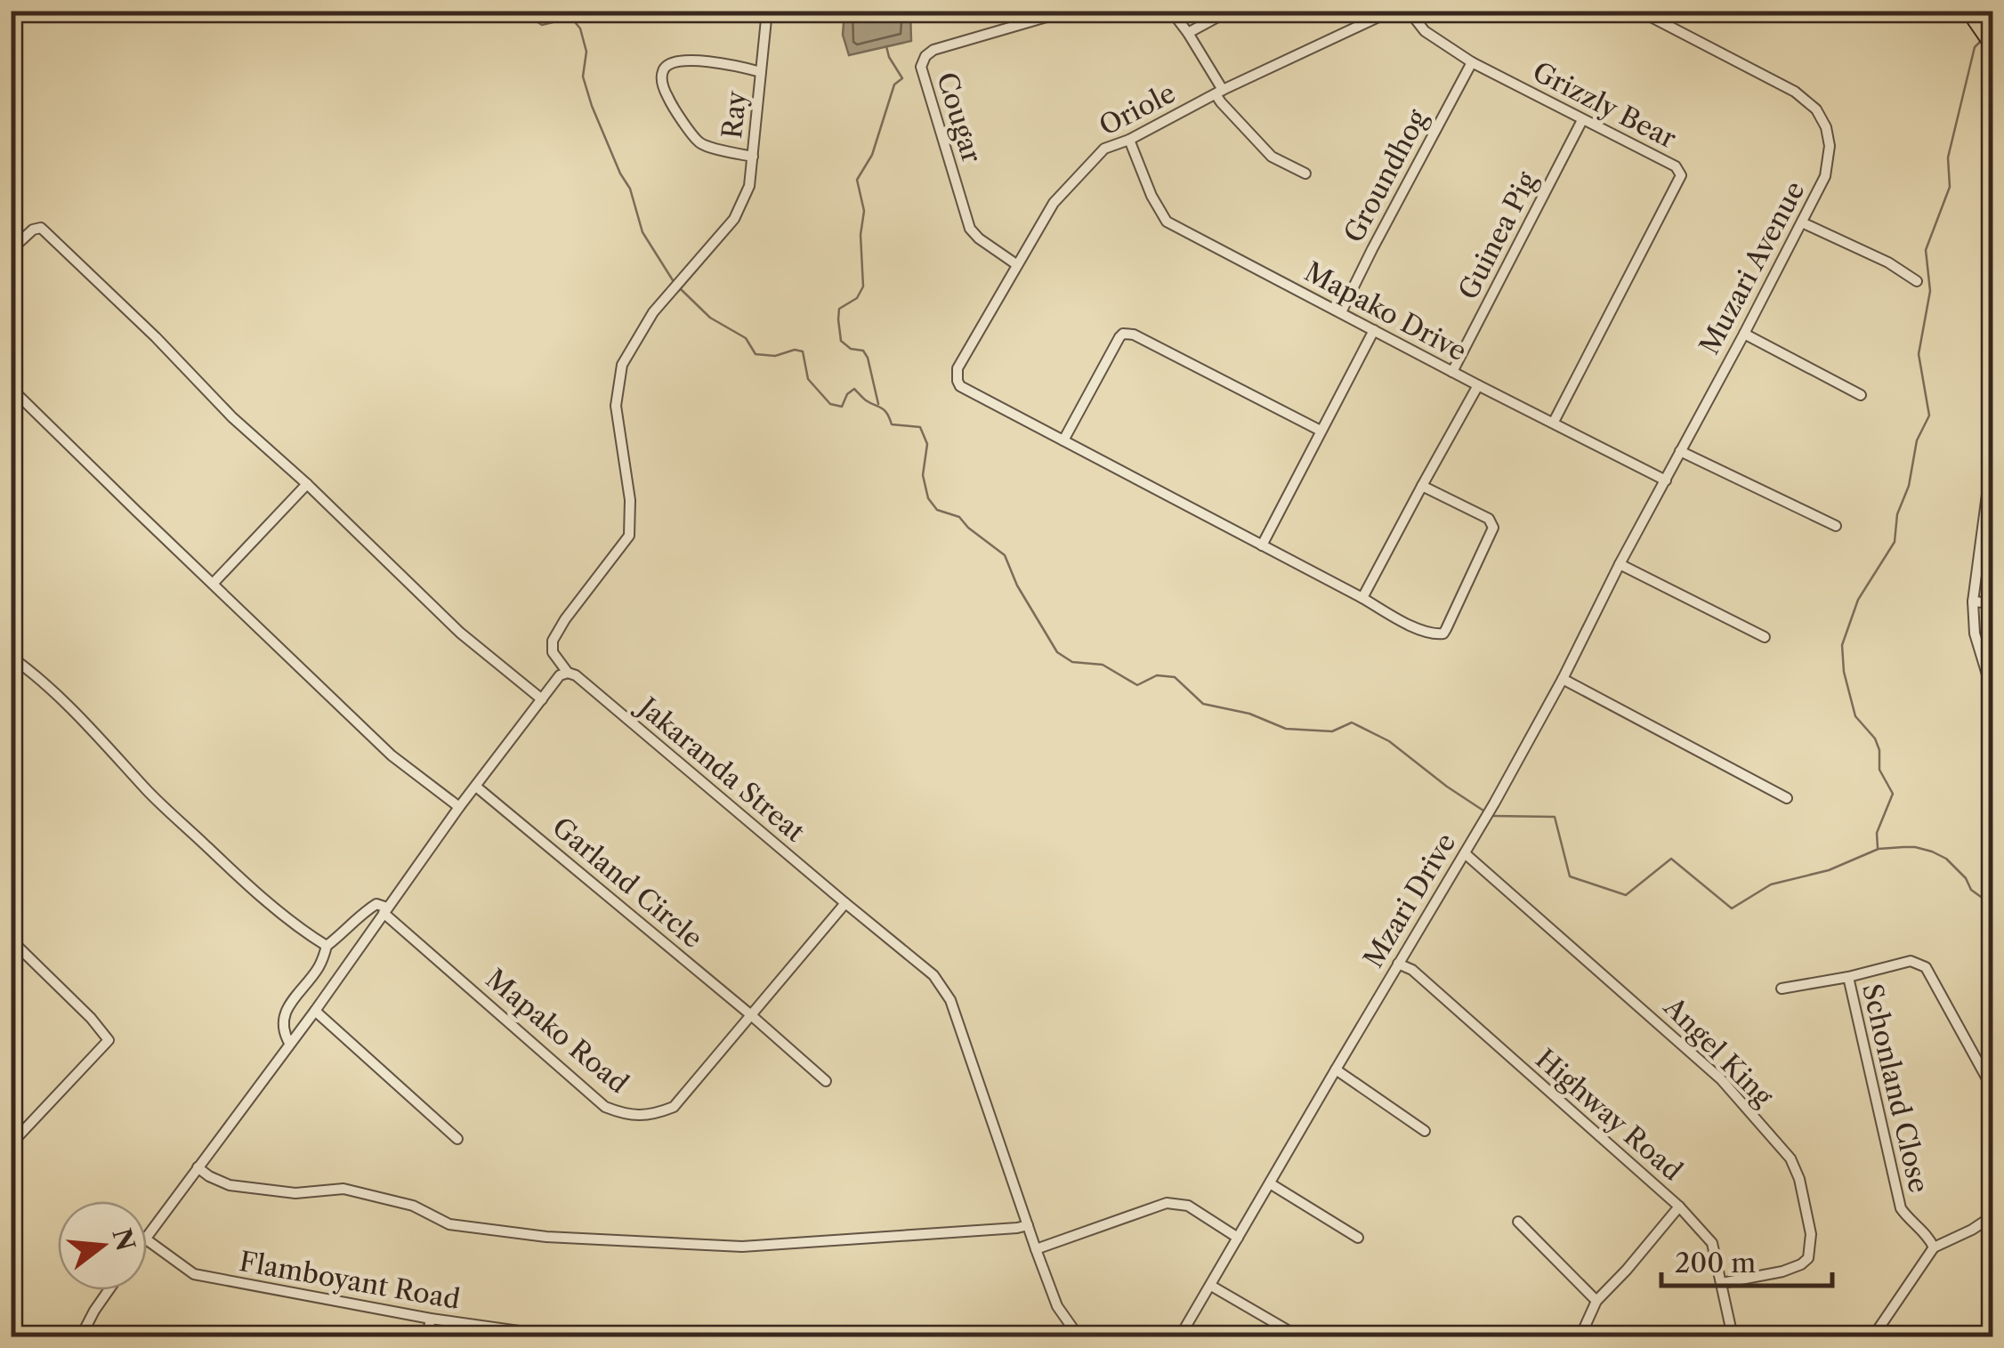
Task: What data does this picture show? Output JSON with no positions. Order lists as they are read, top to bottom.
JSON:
{
  "streets": {
    "street": [
      "Grizzly Bear",
      "Oriole",
      "Ray",
      "Cougar",
      "Groundhog",
      "Guinea Pig",
      "Muzari Avenue",
      "Mapako Drive",
      "Jakaranda Streat",
      "Garland Circle",
      "Mzari Drive",
      "Mapako Road",
      "Angel King",
      "Schonland Close",
      "Highway Road",
      "Flamboyant Road"
    ]
  },
  "crossings": [
    ["Grizzly Bear", "Groundhog"],
    ["Grizzly Bear", "Guinea Pig"],
    ["Grizzly Bear", "Mapako Drive"],
    ["Oriole", "Cougar"],
    ["Oriole", "Mapako Drive"],
    ["Ray", "Jakaranda Streat"],
    ["Groundhog", "Mapako Drive"],
    ["Guinea Pig", "Mapako Drive"],
    ["Muzari Avenue", "Mapako Drive"],
    ["Muzari Avenue", "Mzari Drive"],
    ["Mapako Drive", "Mzari Drive"],
    ["Jakaranda Streat", "Mapako Road"],
    ["Garland Circle", "Mapako Road"],
    ["Mzari Drive", "Angel King"],
    ["Mzari Drive", "Highway Road"],
    ["Angel King", "Highway Road"]
  ],
  "scale_bar": "200 m",
  "north": "right"
}
